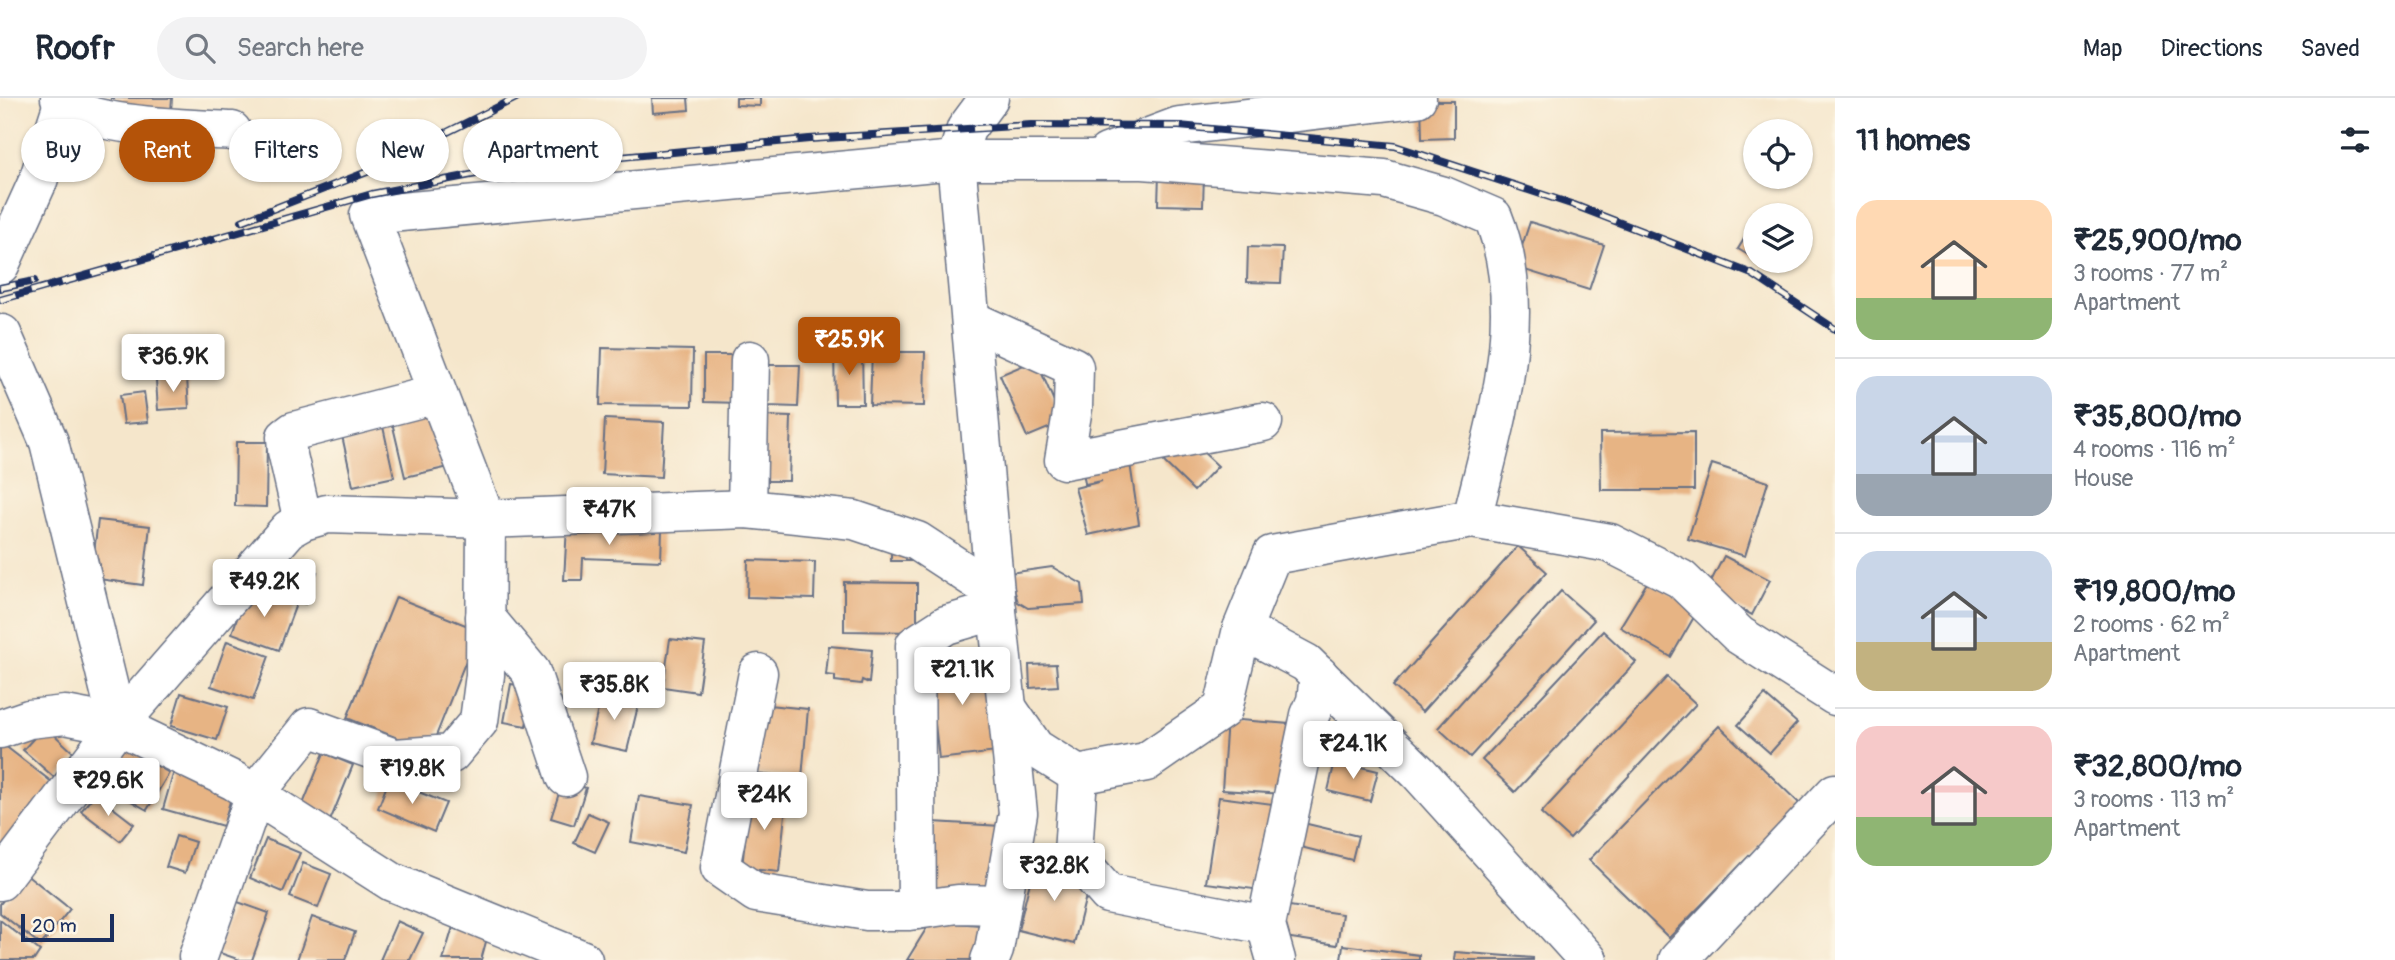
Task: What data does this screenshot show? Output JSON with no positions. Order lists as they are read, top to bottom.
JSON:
{
  "scale_bar": "20 m",
  "page": {
    "header": "Roofr",
    "search": "Search here",
    "nav": ["Map", "Directions", "Saved"],
    "heading": "11 homes",
    "chip": [
      "Buy",
      "Rent",
      "Filters",
      "New",
      "Apartment"
    ],
    "list": [
      {
        "name": "₹25,900/mo",
        "note": "3 rooms · 77 m² · Apartment"
      },
      {
        "name": "₹35,800/mo",
        "note": "4 rooms · 116 m² · House"
      },
      {
        "name": "₹19,800/mo",
        "note": "2 rooms · 62 m² · Apartment"
      },
      {
        "name": "₹32,800/mo",
        "note": "3 rooms · 113 m² · Apartment"
      }
    ],
    "price": [
      "₹25.9K",
      "₹36.9K",
      "₹47K",
      "₹49.2K",
      "₹21.1K",
      "₹35.8K",
      "₹24.1K",
      "₹19.8K",
      "₹29.6K",
      "₹24K",
      "₹32.8K"
    ],
    "scale": "20 m"
  }
}
